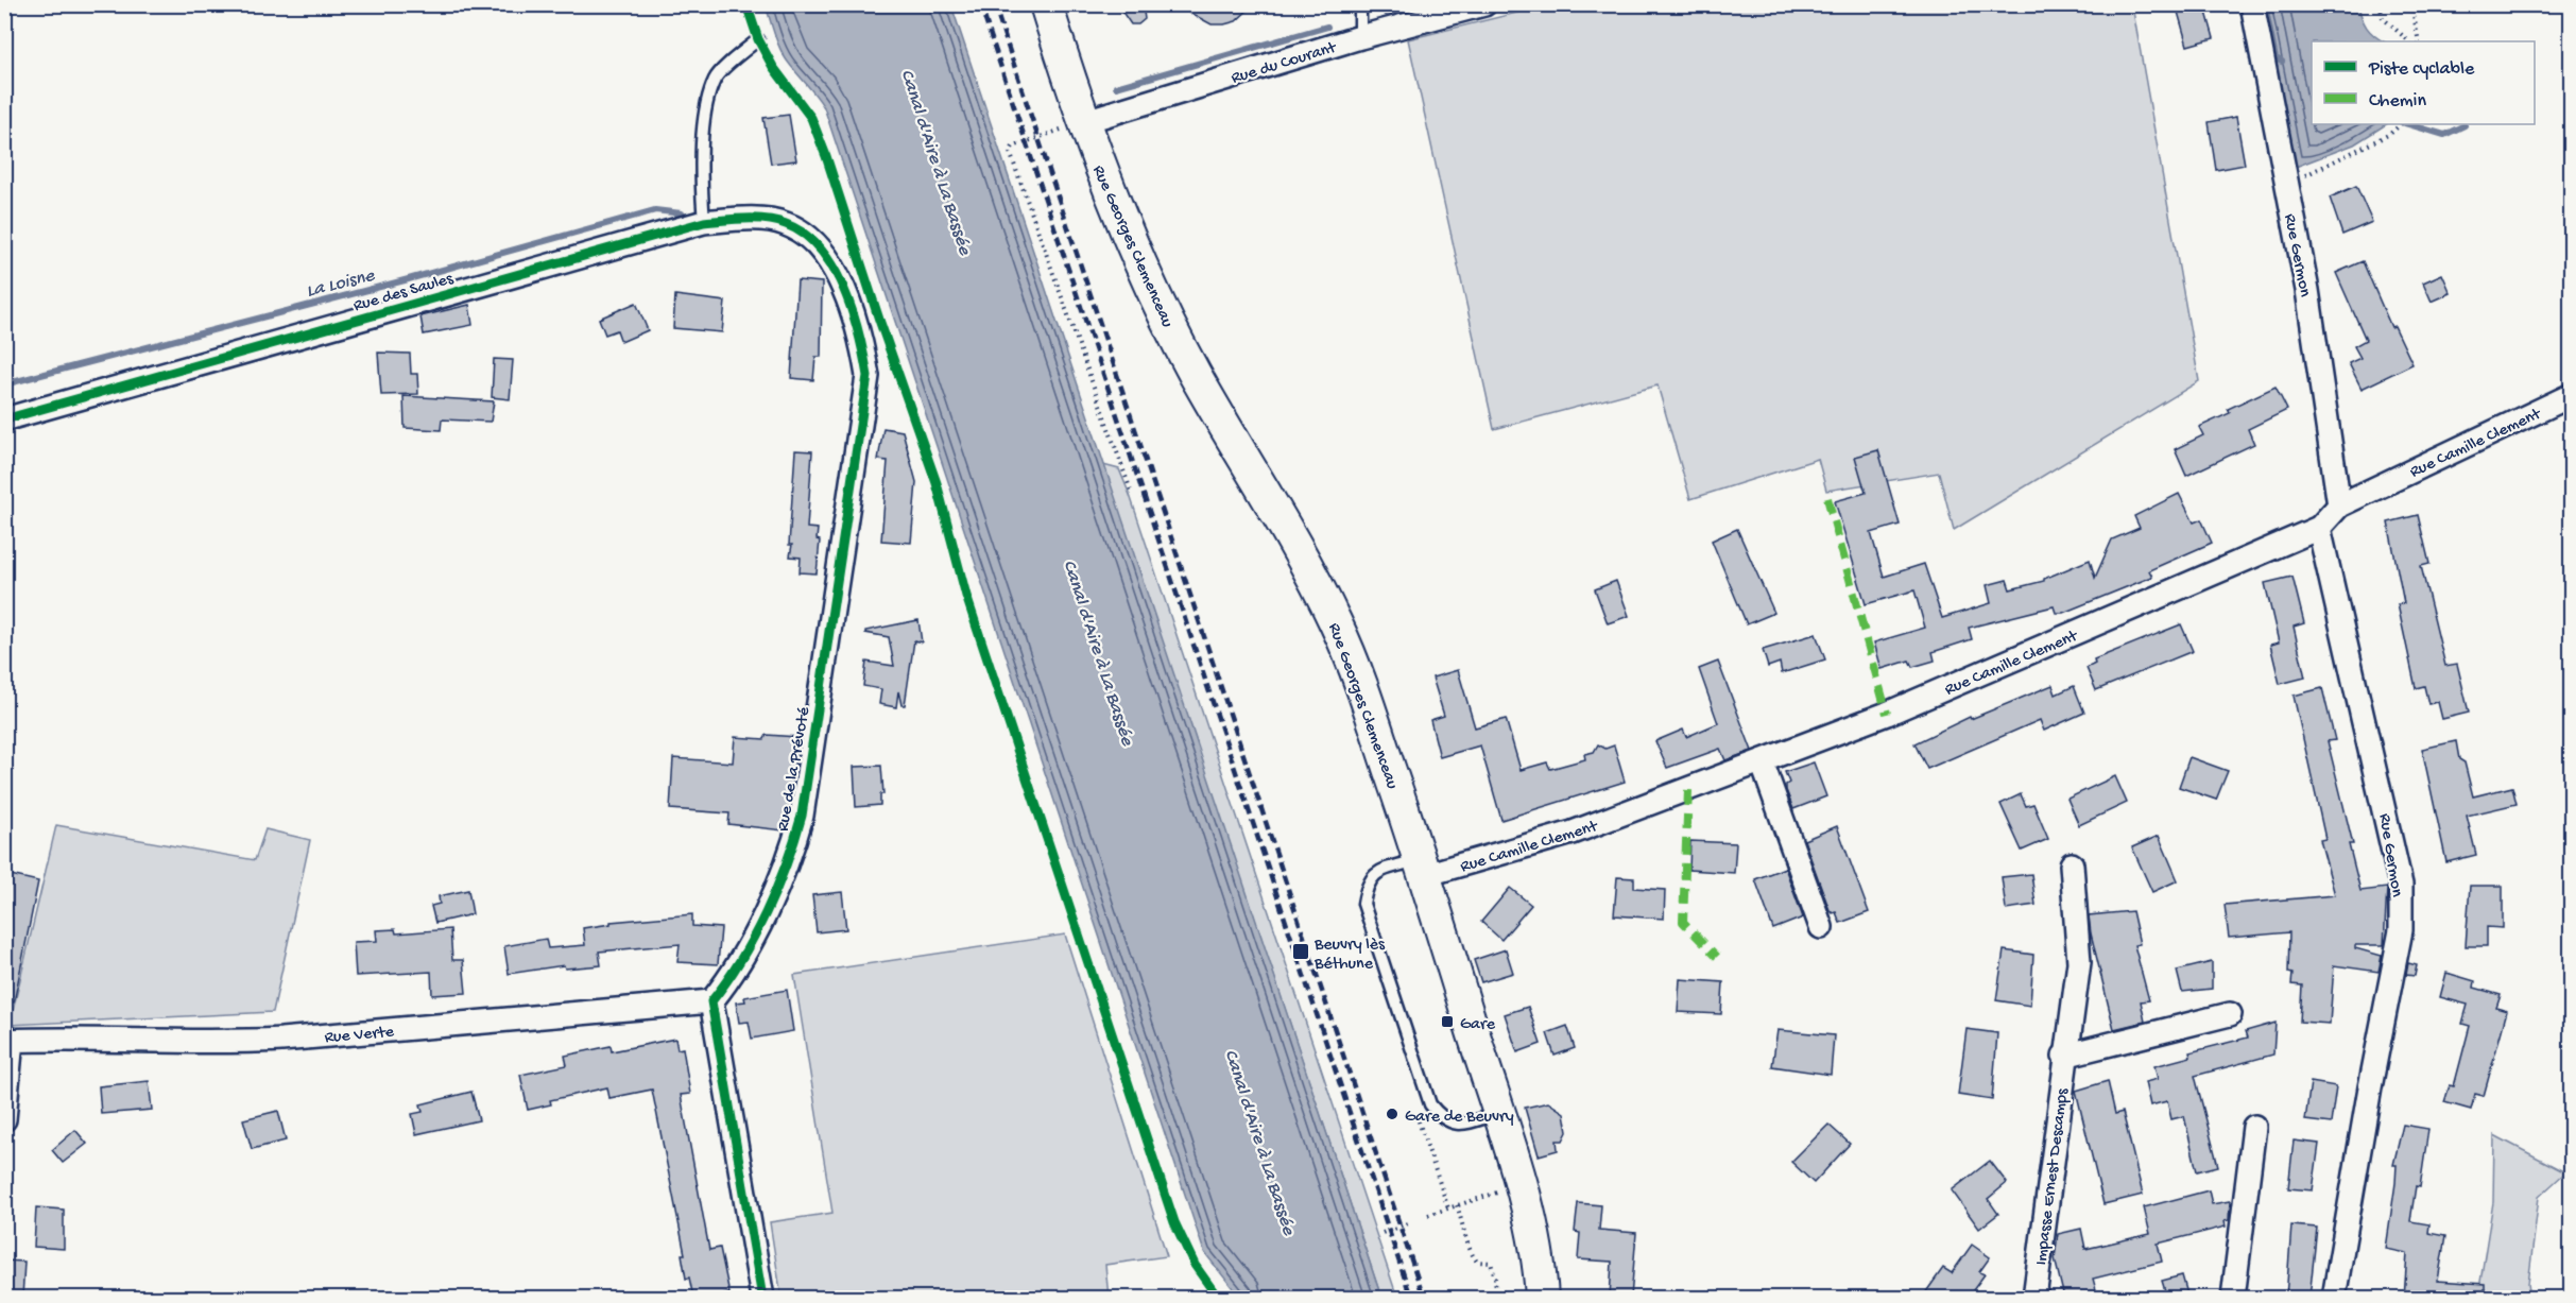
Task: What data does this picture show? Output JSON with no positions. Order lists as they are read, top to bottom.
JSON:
{
  "streets": {
    "street": [
      "Rue du Courant",
      "Rue Georges Clemenceau",
      "Rue Germon",
      "Rue des Saules",
      "Rue Camille Clement",
      "Rue de la Prévoté",
      "Rue Verte",
      "Impasse Ernest Descamps"
    ]
  },
  "crossings": [
    ["Rue du Courant", "Rue Georges Clemenceau"],
    ["Rue Georges Clemenceau", "Rue Camille Clement"],
    ["Rue Germon", "Rue Camille Clement"],
    ["Rue des Saules", "Rue de la Prévoté"],
    ["Rue de la Prévoté", "Rue Verte"]
  ],
  "water": ["Canal d'Aire à La Bassée", "La Loisne"],
  "places": {
    "transit": ["Beuvry lès Béthune", "Gare"],
    "other": ["Gare de Beuvry"]
  },
  "legend": ["Piste cyclable", "Chemin"]
}
